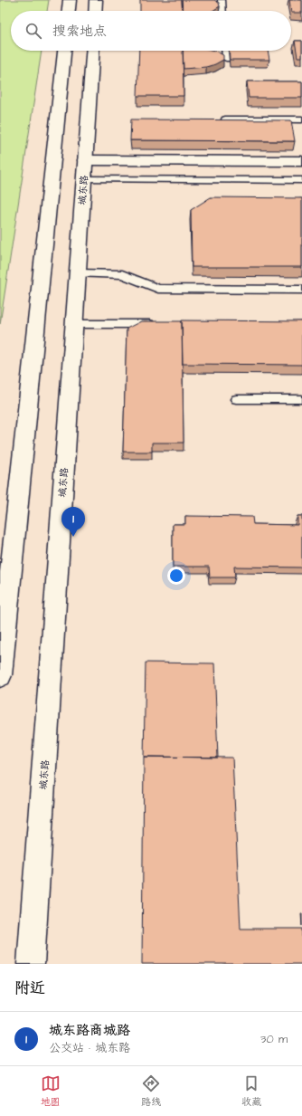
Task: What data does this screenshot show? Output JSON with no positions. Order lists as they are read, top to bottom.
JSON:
{
  "streets": {
    "main road": ["城东路"]
  },
  "page": {
    "search": "搜索地点",
    "pins": "1",
    "heading": "附近",
    "list": [
      {
        "mark": "1",
        "name": "城东路商城路",
        "note": "公交站 · 城东路",
        "value": "30 m"
      }
    ],
    "nav": ["地图", "路线", "收藏"]
  }
}
